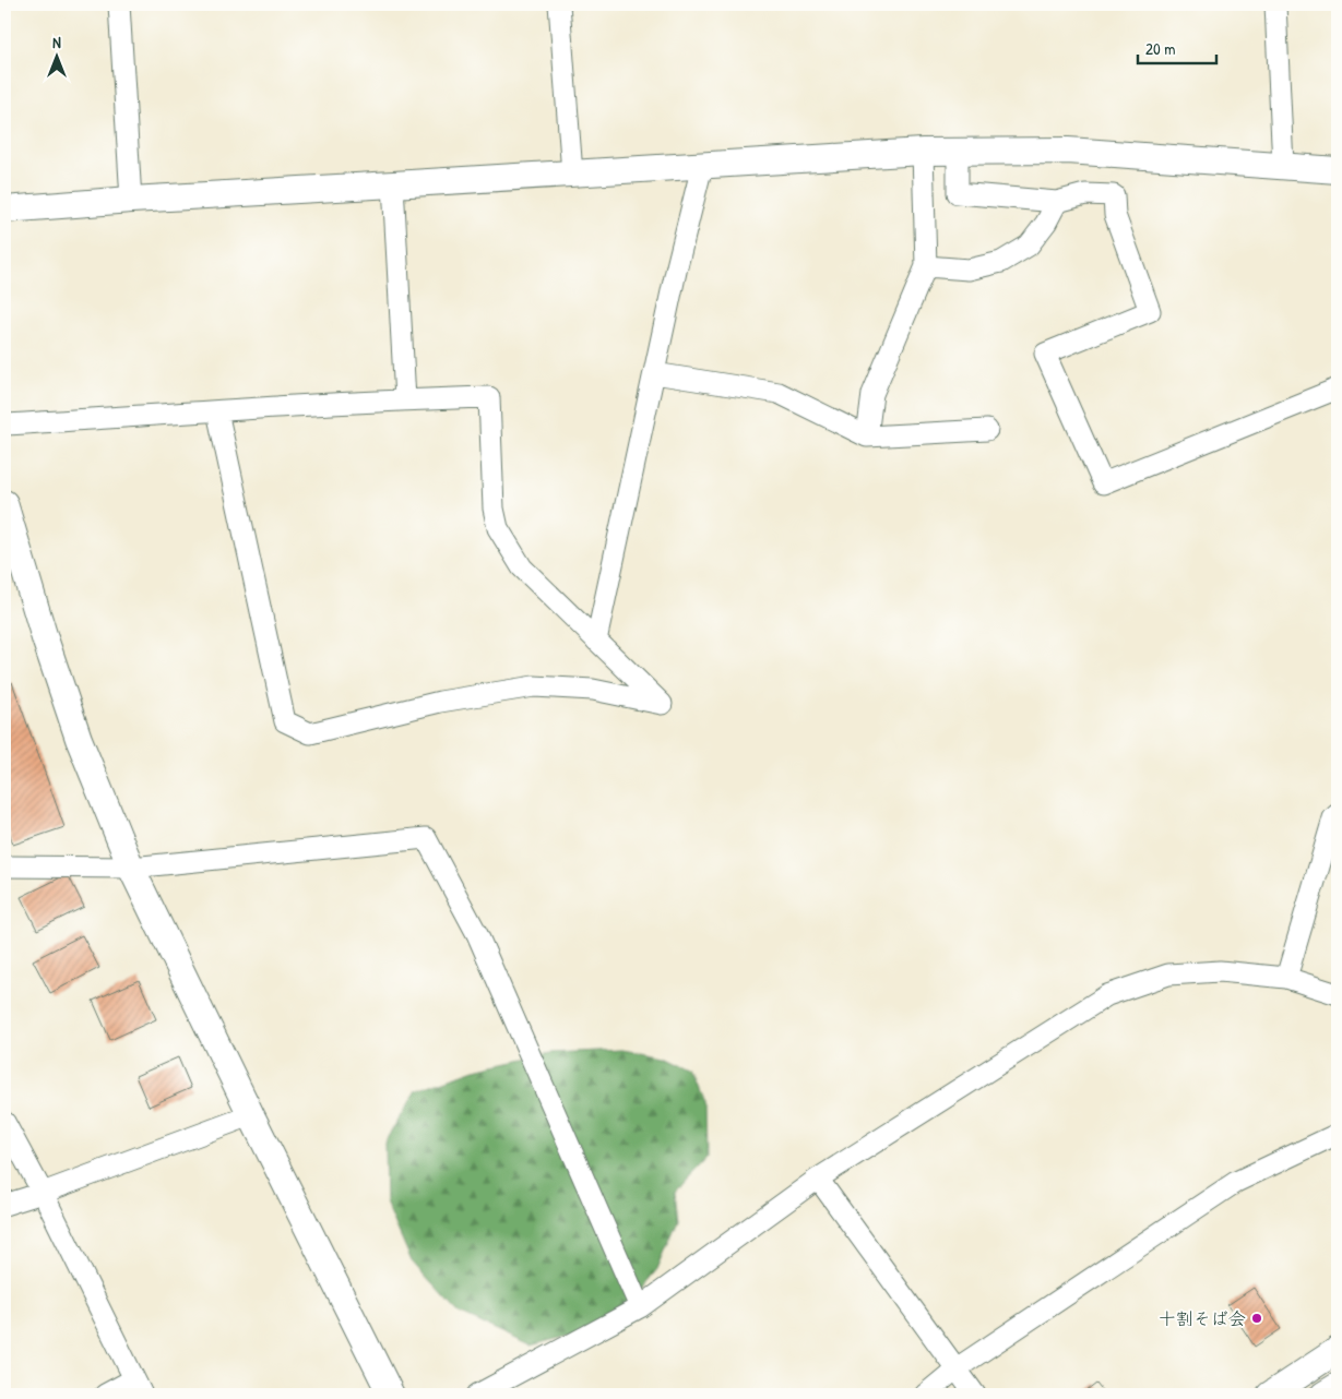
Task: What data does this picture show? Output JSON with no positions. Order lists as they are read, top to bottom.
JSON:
{
  "places": ["十割そば会"],
  "scale_bar": "20 m",
  "north": "top"
}
